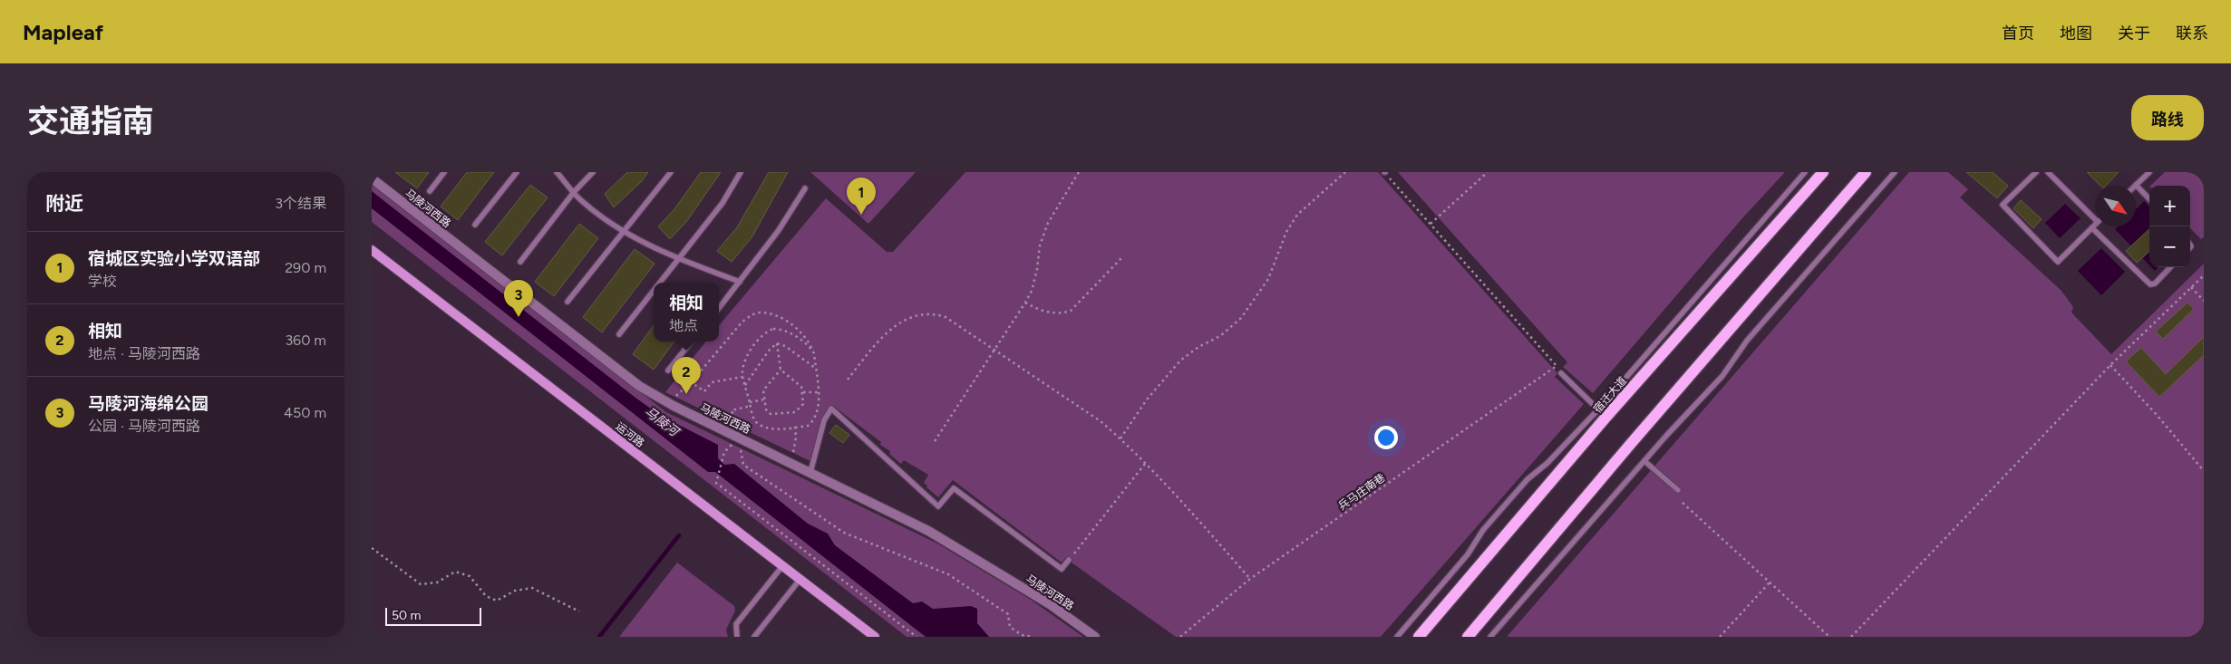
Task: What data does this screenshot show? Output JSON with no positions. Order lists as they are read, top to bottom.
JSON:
{
  "streets": {
    "main road": ["宿迁大道"],
    "street": ["马陵河西路", "运河路"],
    "path": ["兵马庄南巷"]
  },
  "water": ["马陵河"],
  "scale_bar": "50 m",
  "north": "bottom right",
  "page": {
    "header": "Mapleaf",
    "nav": [
      "首页",
      "地图",
      "关于",
      "联系"
    ],
    "title": "交通指南",
    "buttons": "路线",
    "heading": ["附近", "3个结果"],
    "pins": ["1", "3", "2"],
    "map_buttons": ["+", "−"],
    "list": [
      {
        "mark": "1",
        "name": "宿城区实验小学双语部",
        "note": "学校",
        "value": "290 m"
      },
      {
        "mark": "2",
        "name": "相知",
        "note": "地点 · 马陵河西路",
        "value": "360 m"
      },
      {
        "mark": "3",
        "name": "马陵河海绵公园",
        "note": "公园 · 马陵河西路",
        "value": "450 m"
      }
    ],
    "popup": ["相知", "地点"],
    "scale": "50 m"
  }
}
